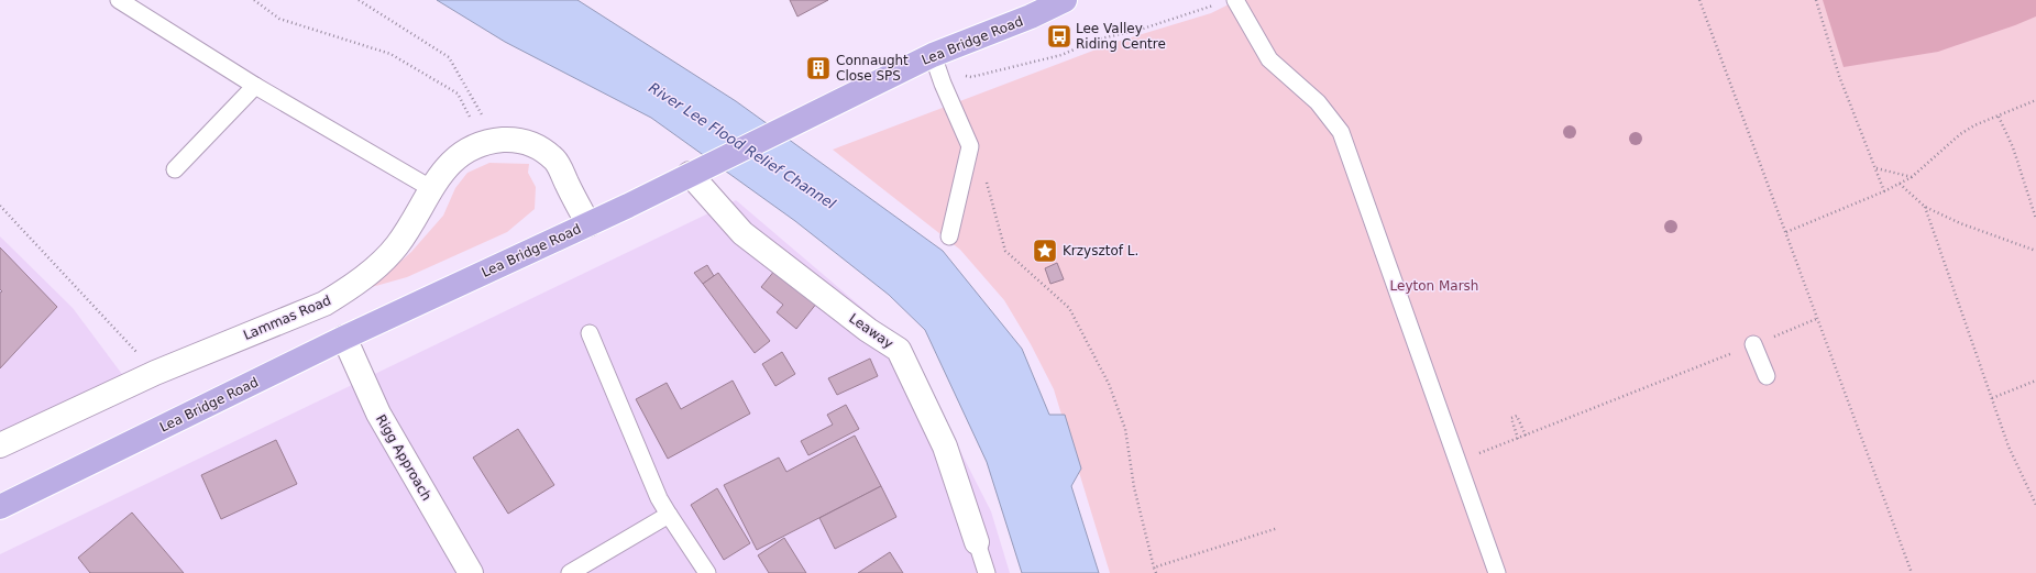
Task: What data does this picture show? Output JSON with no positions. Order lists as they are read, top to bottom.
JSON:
{
  "streets": {
    "main road": ["Lea Bridge Road"],
    "street": ["Lammas Road", "Leaway", "Rigg Approach"]
  },
  "crossings": [
    ["Lea Bridge Road", "Lammas Road"],
    ["Lea Bridge Road", "Leaway"],
    ["Lea Bridge Road", "Rigg Approach"]
  ],
  "water": ["River Lee Flood Relief Channel"],
  "parks": ["Leyton Marsh"],
  "places": {
    "bus stop": ["Lee Valley Riding Centre"],
    "building": ["Connaught Close SPS"],
    "place": ["Krzysztof L."]
  }
}
